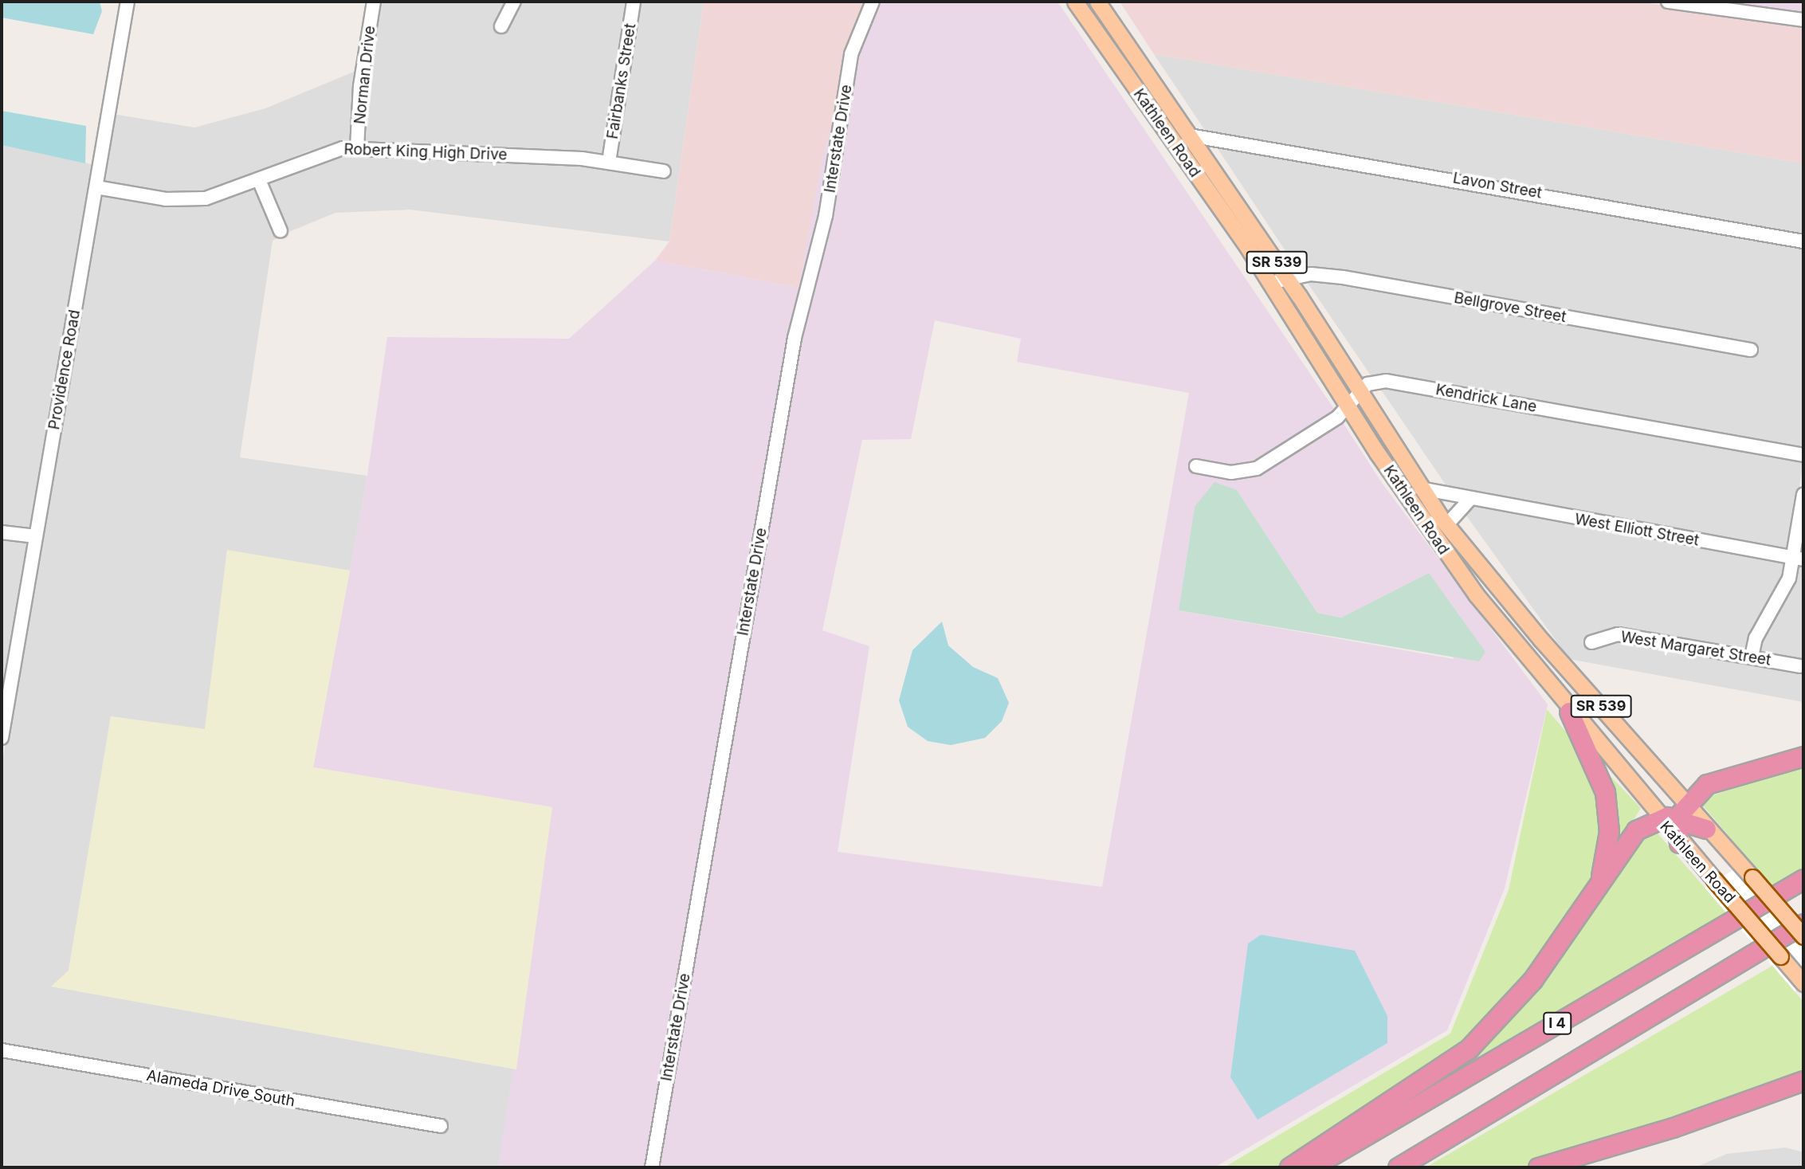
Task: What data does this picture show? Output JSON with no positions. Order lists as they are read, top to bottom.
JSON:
{
  "streets": {
    "highway": ["I 4"],
    "main road": ["Kathleen Road", "SR 539"],
    "street": [
      "Norman Drive",
      "Fairbanks Street",
      "Interstate Drive",
      "Robert King High Drive",
      "Lavon Street",
      "Bellgrove Street",
      "Providence Road",
      "Kendrick Lane",
      "West Elliott Street",
      "West Margaret Street",
      "Alameda Drive South"
    ]
  },
  "crossings": [
    ["Norman Drive", "Robert King High Drive"],
    ["Fairbanks Street", "Robert King High Drive"],
    ["Kathleen Road", "Lavon Street"],
    ["Kathleen Road", "Bellgrove Street"],
    ["Kathleen Road", "Kendrick Lane"],
    ["Kathleen Road", "West Elliott Street"],
    ["Robert King High Drive", "Providence Road"]
  ]
}
